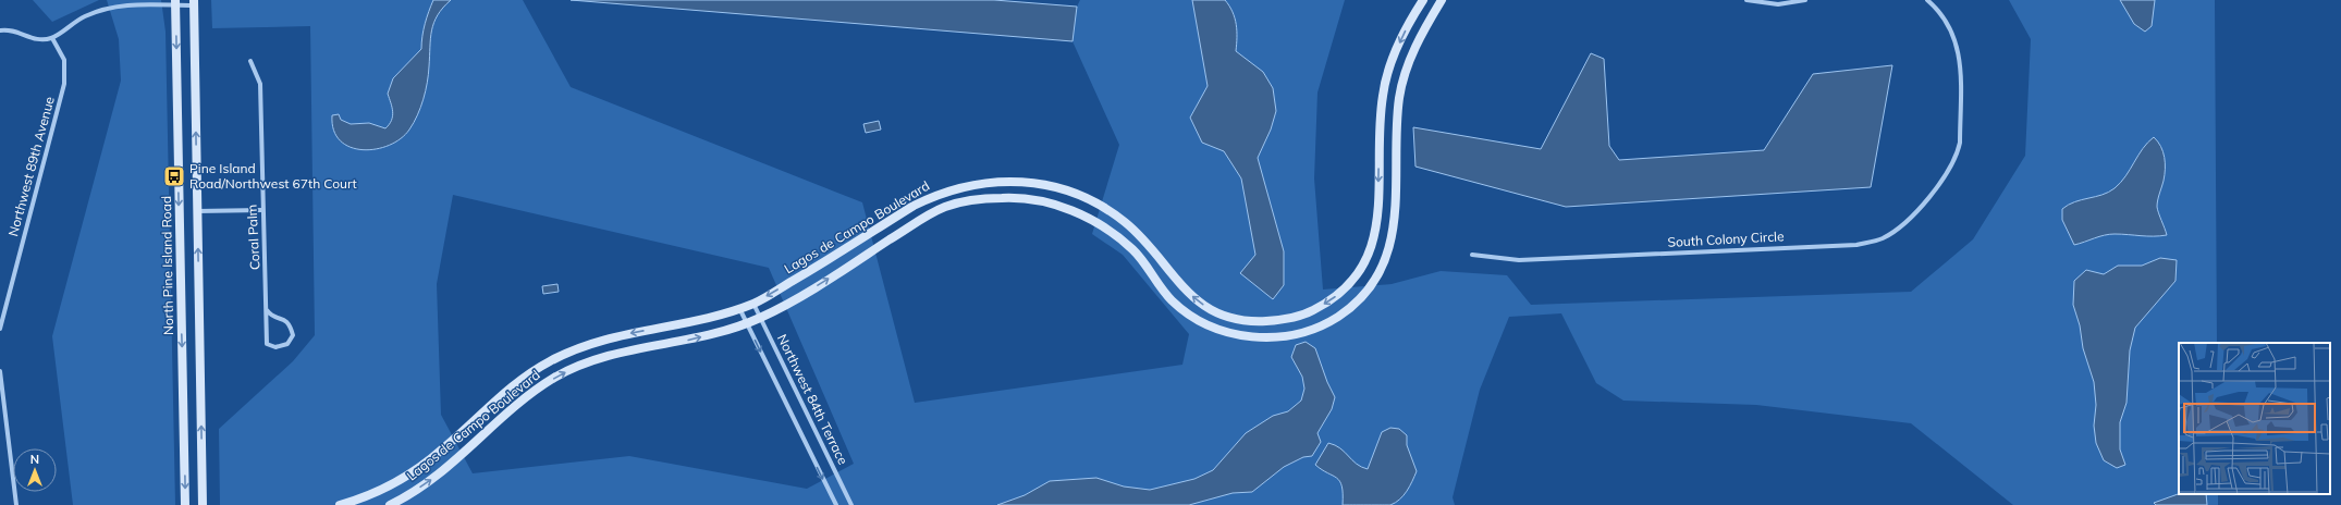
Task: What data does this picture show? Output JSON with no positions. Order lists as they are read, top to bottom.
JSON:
{
  "streets": {
    "street": [
      "Northwest 89th Avenue",
      "Lagos de Campo Boulevard",
      "Coral Palm",
      "South Colony Circle",
      "North Pine Island Road",
      "Northwest 84th Terrace"
    ]
  },
  "crossings": [
    ["Lagos de Campo Boulevard", "Northwest 84th Terrace"]
  ],
  "places": {
    "bus stop": ["Pine Island Road/Northwest 67th Court"]
  },
  "north": "top"
}
